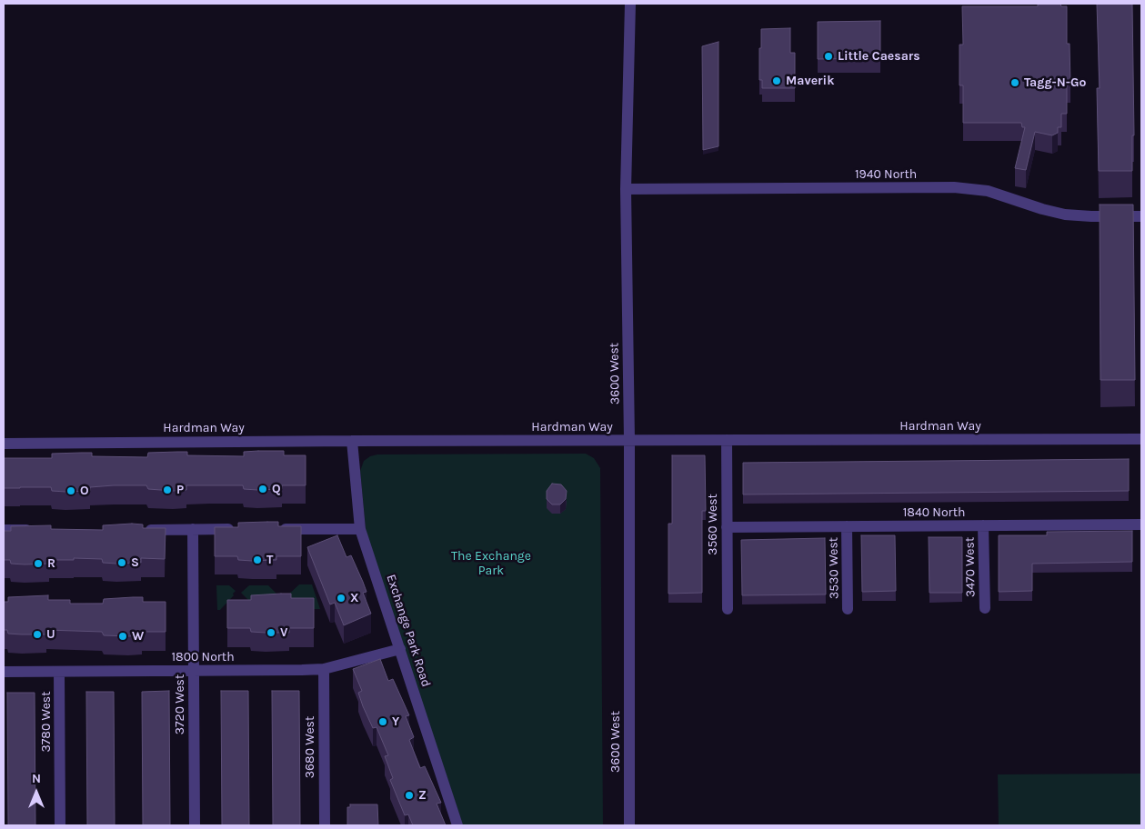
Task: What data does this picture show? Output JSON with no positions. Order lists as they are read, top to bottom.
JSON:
{
  "streets": {
    "street": [
      "1940 North",
      "3600 West",
      "Hardman Way",
      "1840 North",
      "3560 West",
      "3470 West",
      "3530 West",
      "Exchange Park Road",
      "1800 North",
      "3720 West",
      "3780 West",
      "3680 West"
    ]
  },
  "crossings": [
    ["1940 North", "3600 West"],
    ["3600 West", "Hardman Way"],
    ["Hardman Way", "3560 West"],
    ["Hardman Way", "Exchange Park Road"],
    ["1840 North", "3560 West"],
    ["1840 North", "3470 West"],
    ["1840 North", "3530 West"],
    ["Exchange Park Road", "1800 North"],
    ["1800 North", "3720 West"],
    ["1800 North", "3780 West"],
    ["1800 North", "3680 West"]
  ],
  "parks": ["The Exchange Park"],
  "places": [
    "Little Caesars",
    "Maverik",
    "Tagg-N-Go",
    "Q",
    "P",
    "O",
    "T",
    "S",
    "R",
    "X",
    "V",
    "U",
    "W",
    "Y",
    "Z"
  ],
  "north": "top"
}
